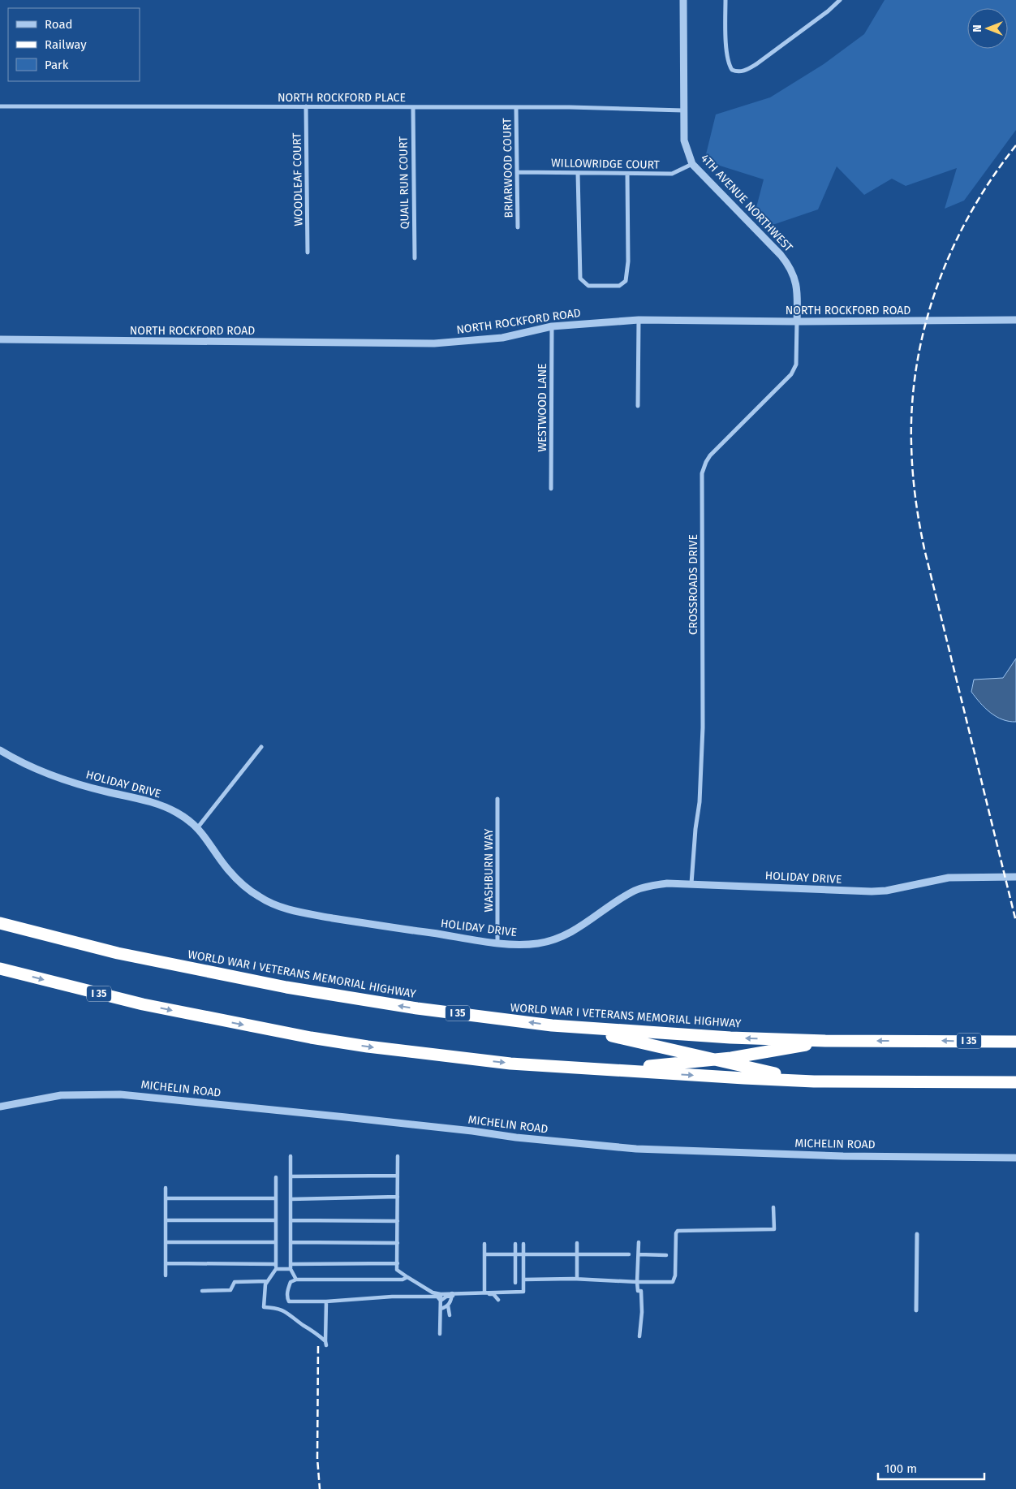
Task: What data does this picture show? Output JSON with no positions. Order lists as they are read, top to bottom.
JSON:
{
  "streets": {
    "highway": ["WORLD WAR I VETERANS MEMORIAL HIGHWAY", "I 35"],
    "street": [
      "NORTH ROCKFORD PLACE",
      "WILLOWRIDGE COURT",
      "BRIARWOOD COURT",
      "WOODLEAF COURT",
      "QUAIL RUN COURT",
      "4TH AVENUE NORTHWEST",
      "NORTH ROCKFORD ROAD",
      "WESTWOOD LANE",
      "CROSSROADS DRIVE",
      "HOLIDAY DRIVE",
      "WASHBURN WAY",
      "MICHELIN ROAD"
    ]
  },
  "crossings": [
    ["NORTH ROCKFORD PLACE", "BRIARWOOD COURT"],
    ["NORTH ROCKFORD PLACE", "WOODLEAF COURT"],
    ["NORTH ROCKFORD PLACE", "QUAIL RUN COURT"],
    ["NORTH ROCKFORD PLACE", "4TH AVENUE NORTHWEST"],
    ["WILLOWRIDGE COURT", "BRIARWOOD COURT"],
    ["WILLOWRIDGE COURT", "4TH AVENUE NORTHWEST"],
    ["4TH AVENUE NORTHWEST", "NORTH ROCKFORD ROAD"],
    ["4TH AVENUE NORTHWEST", "CROSSROADS DRIVE"],
    ["NORTH ROCKFORD ROAD", "WESTWOOD LANE"],
    ["NORTH ROCKFORD ROAD", "CROSSROADS DRIVE"],
    ["CROSSROADS DRIVE", "HOLIDAY DRIVE"],
    ["HOLIDAY DRIVE", "WASHBURN WAY"]
  ],
  "legend": ["Road", "Railway", "Park"],
  "scale_bar": "100 m",
  "north": "left"
}
